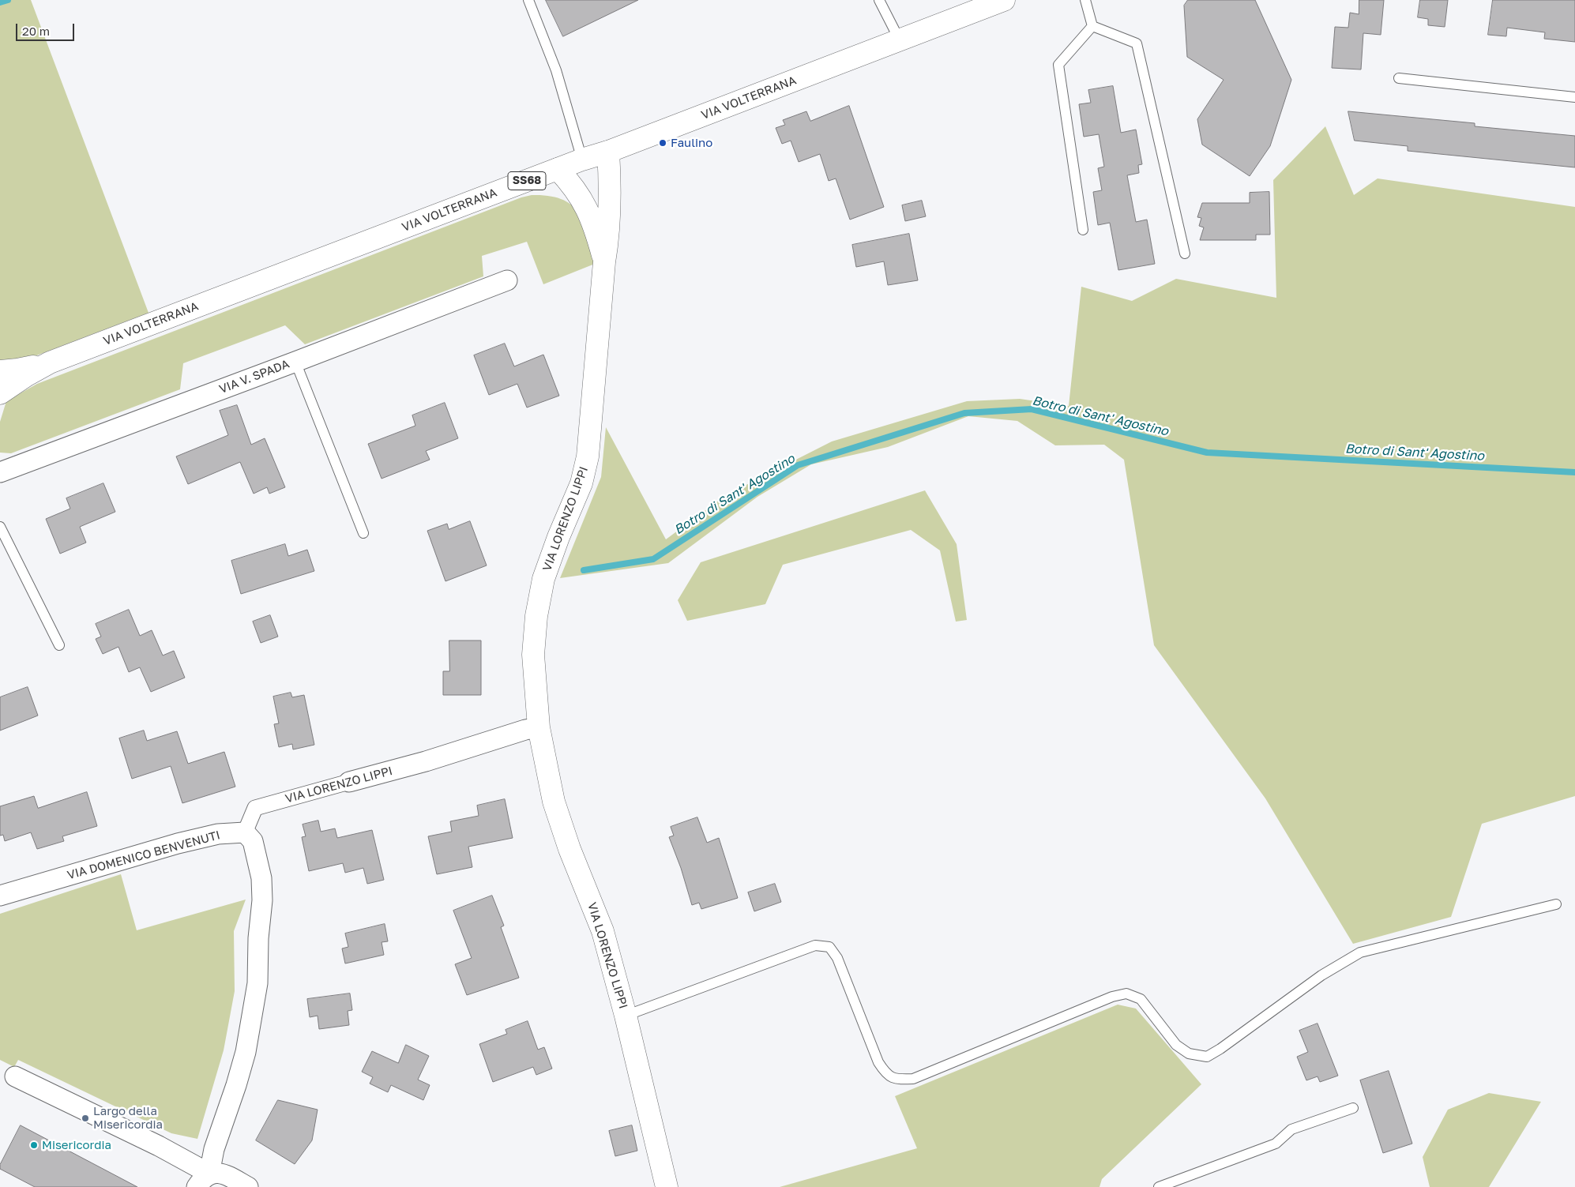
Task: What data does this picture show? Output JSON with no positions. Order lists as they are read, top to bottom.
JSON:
{
  "streets": {
    "street": [
      "VIA VOLTERRANA",
      "SS68",
      "VIA V. SPADA",
      "VIA LORENZO LIPPI",
      "VIA DOMENICO BENVENUTI"
    ]
  },
  "crossings": [
    ["VIA VOLTERRANA", "VIA LORENZO LIPPI"],
    ["VIA LORENZO LIPPI", "VIA DOMENICO BENVENUTI"]
  ],
  "water": ["Botro di Sant' Agostino"],
  "places": ["Faulino", "Largo della Misericordia", "Misericordia"],
  "scale_bar": "20 m"
}
